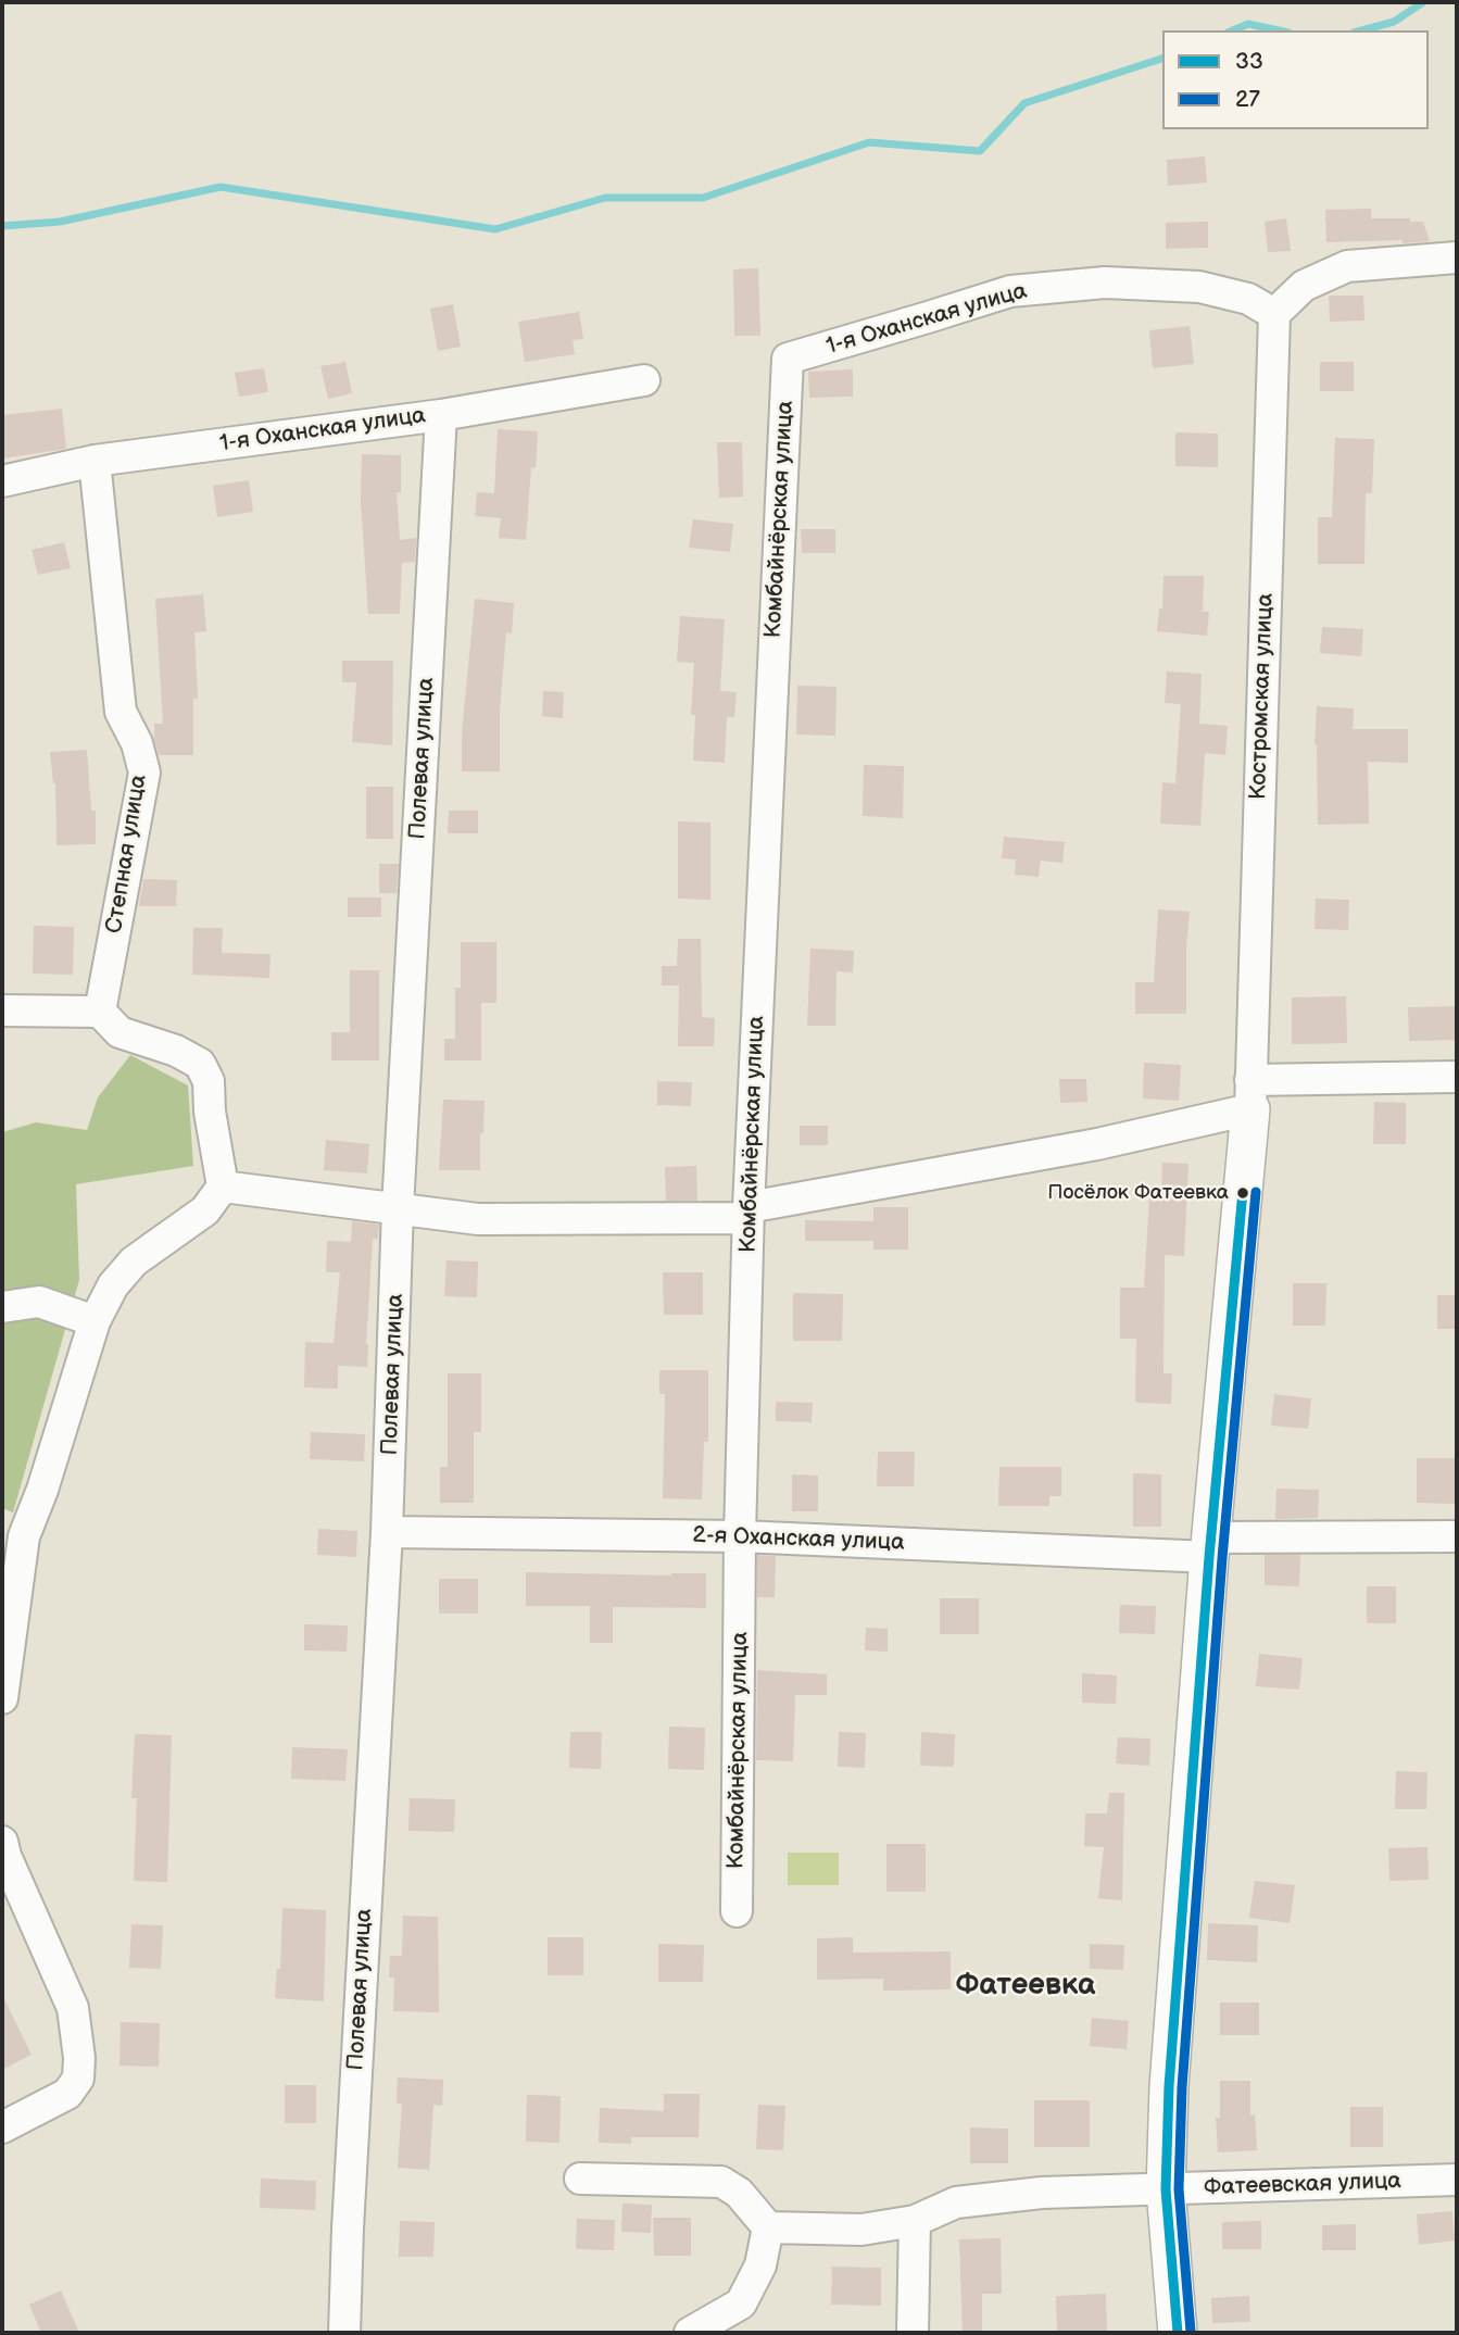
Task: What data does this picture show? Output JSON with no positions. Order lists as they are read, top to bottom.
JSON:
{
  "streets": {
    "street": [
      "1-я Оханская улица",
      "Комбайнёрская улица",
      "Костромская улица",
      "Полевая улица",
      "Степная улица",
      "2-я Оханская улица",
      "Фатеевская улица"
    ]
  },
  "crossings": [
    ["1-я Оханская улица", "Комбайнёрская улица"],
    ["1-я Оханская улица", "Костромская улица"],
    ["1-я Оханская улица", "Полевая улица"],
    ["1-я Оханская улица", "Степная улица"],
    ["Комбайнёрская улица", "2-я Оханская улица"],
    ["Костромская улица", "2-я Оханская улица"],
    ["Костромская улица", "Фатеевская улица"],
    ["Полевая улица", "2-я Оханская улица"]
  ],
  "districts": ["Фатеевка"],
  "places": ["Посёлок Фатеевка"],
  "lines": ["transit line 33", "transit line 27"],
  "legend": ["33", "27"]
}
